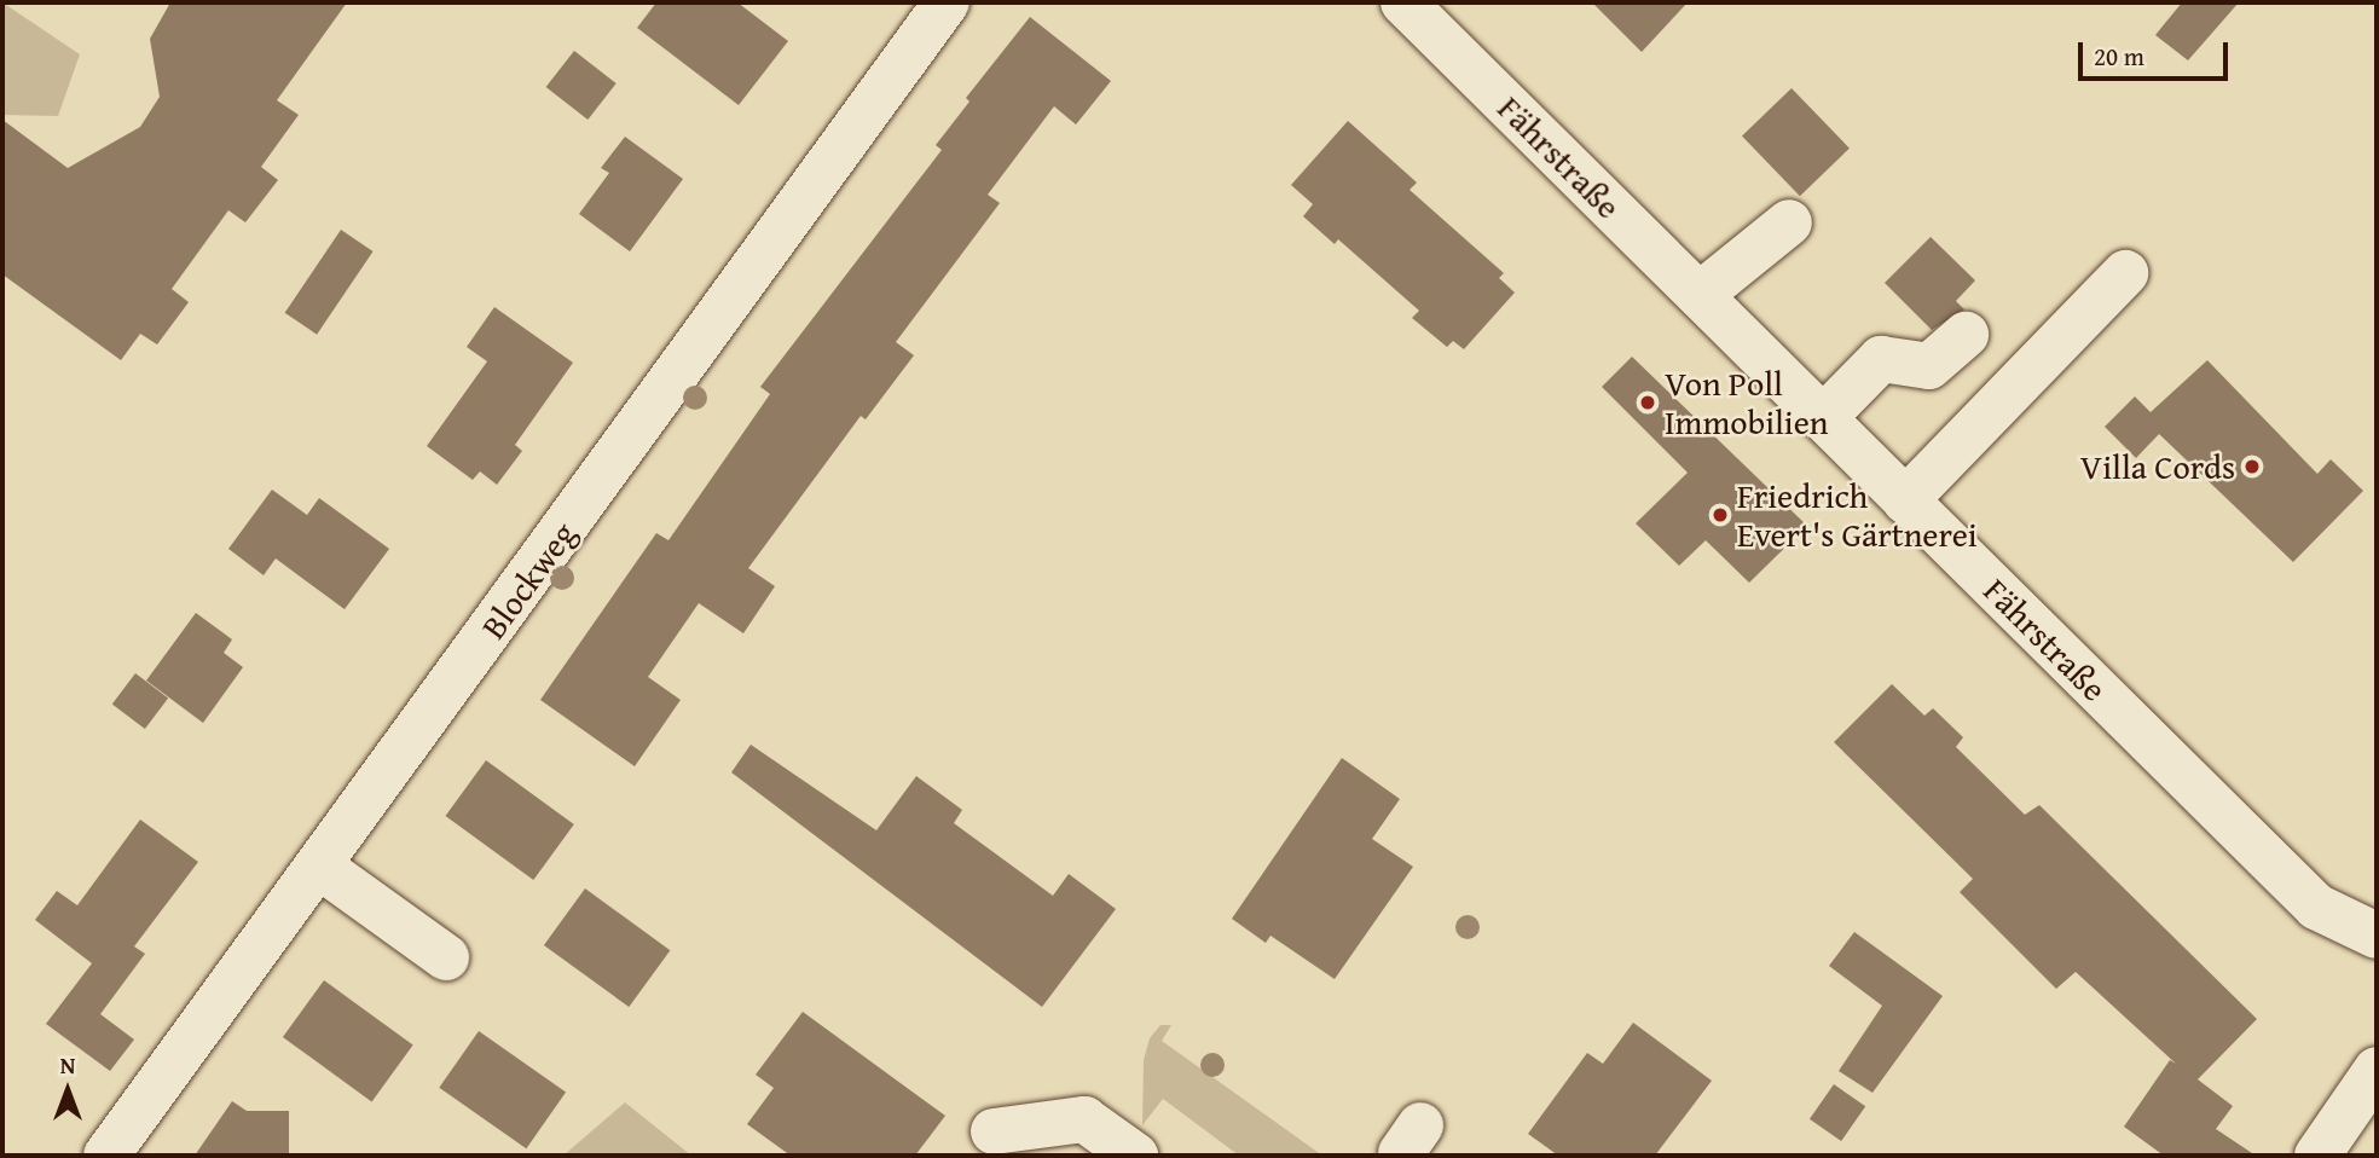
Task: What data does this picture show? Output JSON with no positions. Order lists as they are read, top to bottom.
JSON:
{
  "streets": {
    "street": ["Fährstraße", "Blockweg"]
  },
  "places": ["Von Poll Immobilien", "Villa Cords", "Friedrich Evert's Gärtnerei"],
  "scale_bar": "20 m",
  "north": "top"
}
